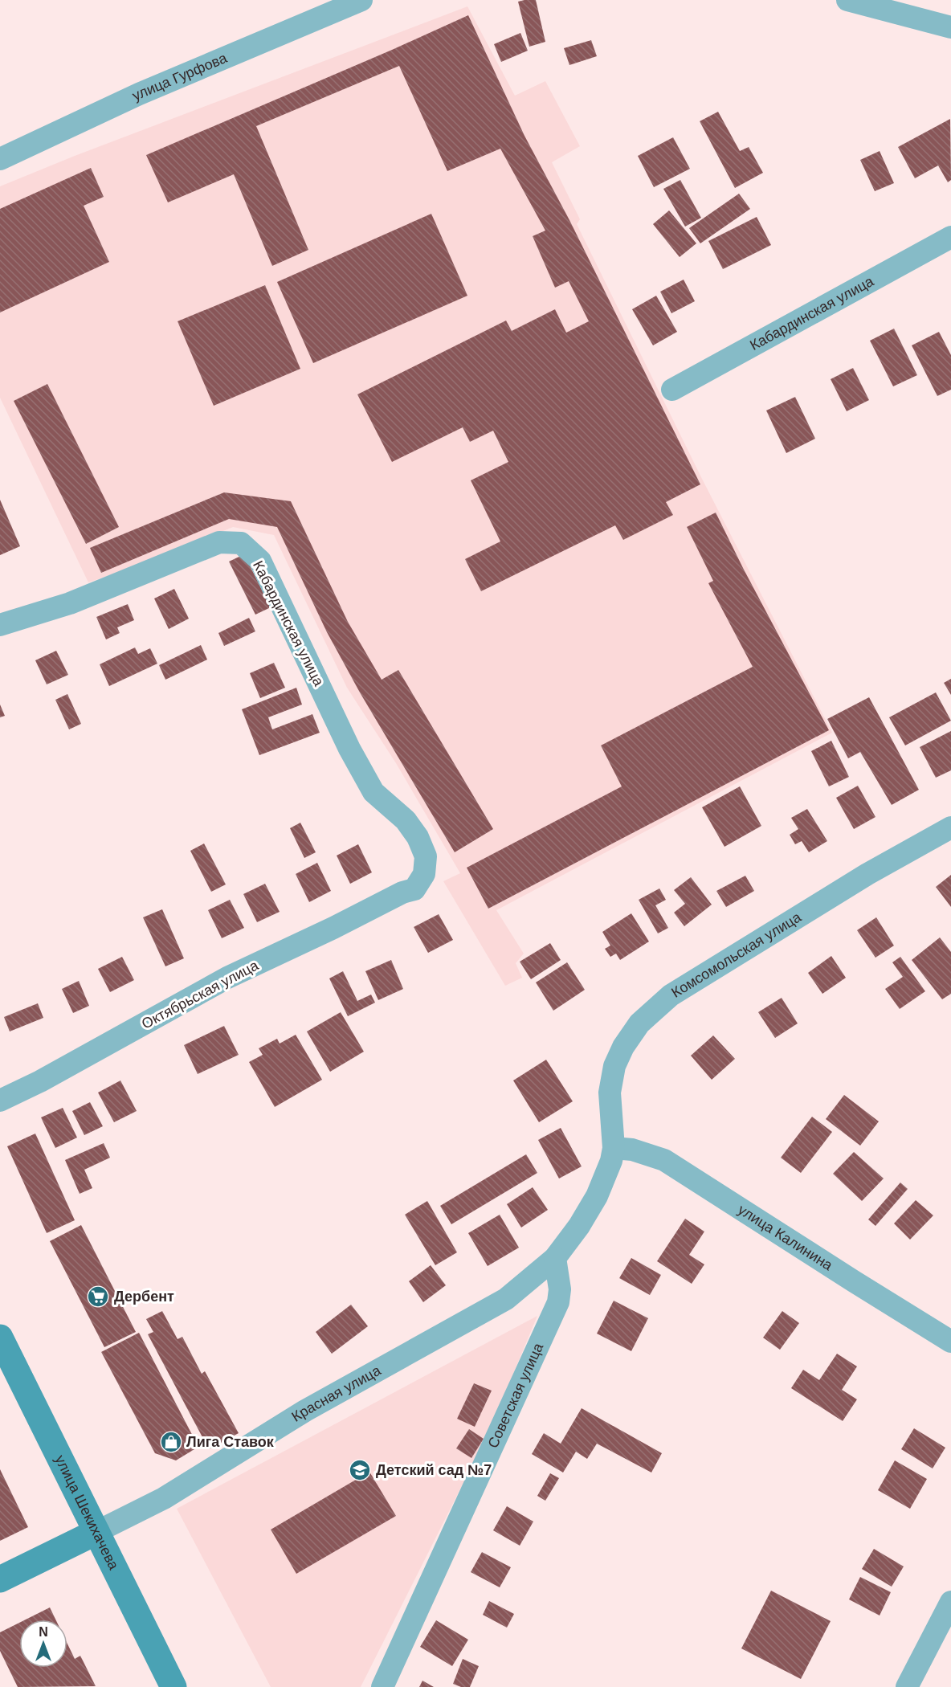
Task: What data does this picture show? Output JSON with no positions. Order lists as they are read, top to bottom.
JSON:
{
  "streets": {
    "street": [
      "улица Гурфова",
      "Кабардинская улица",
      "Комсомольская улица",
      "Октябрьская улица",
      "улица Калинина",
      "Красная улица",
      "Советская улица",
      "улица Шекихачева"
    ]
  },
  "crossings": [
    ["Кабардинская улица", "Октябрьская улица"],
    ["Комсомольская улица", "улица Калинина"],
    ["Комсомольская улица", "Красная улица"],
    ["улица Калинина", "Красная улица"],
    ["Красная улица", "Советская улица"],
    ["Красная улица", "улица Шекихачева"]
  ],
  "places": {
    "supermarket": ["Дербент"],
    "shop": ["Лига Ставок"],
    "school or university": ["Детский сад №7"]
  },
  "north": "top"
}
